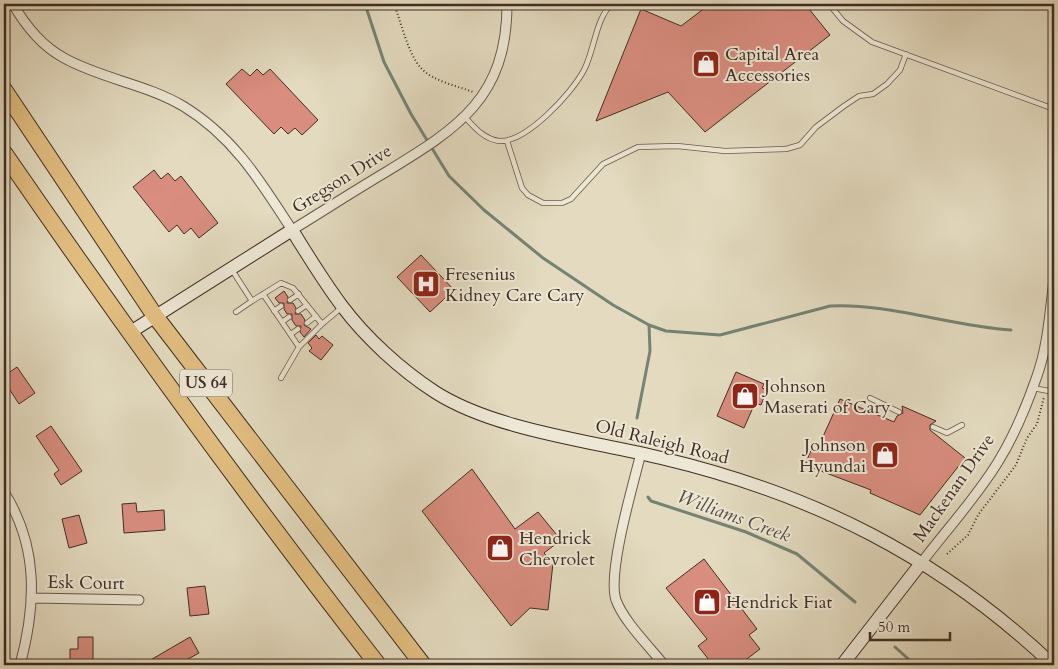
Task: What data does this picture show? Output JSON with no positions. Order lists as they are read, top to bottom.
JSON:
{
  "streets": {
    "highway": ["US 64"],
    "street": [
      "Gregson Drive",
      "Old Raleigh Road",
      "Mackenan Drive",
      "Esk Court"
    ]
  },
  "crossings": [
    ["Gregson Drive", "US 64"],
    ["Gregson Drive", "Old Raleigh Road"],
    ["Old Raleigh Road", "Mackenan Drive"]
  ],
  "water": ["Williams Creek"],
  "places": {
    "shop": [
      "Capital Area Accessories",
      "Johnson Maserati of Cary",
      "Johnson Hyundai",
      "Hendrick Chevrolet",
      "Hendrick Fiat"
    ],
    "hospital": ["Fresenius Kidney Care Cary"]
  },
  "scale_bar": "50 m"
}
